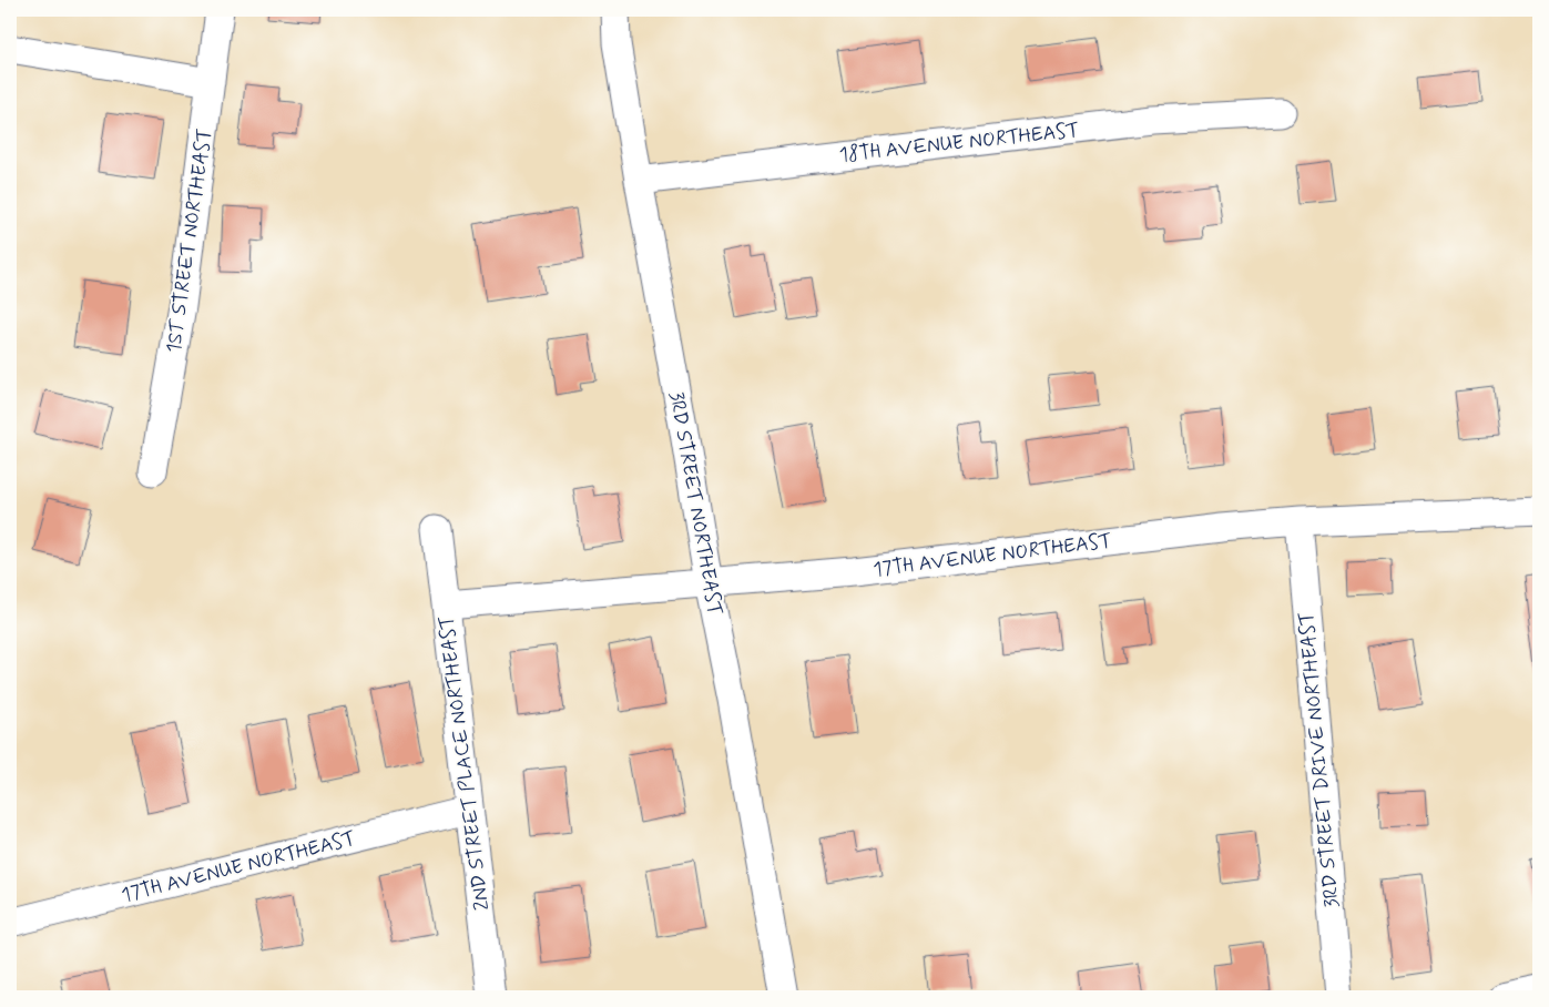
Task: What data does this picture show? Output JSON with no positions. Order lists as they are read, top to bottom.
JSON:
{
  "streets": {
    "street": [
      "18TH AVENUE NORTHEAST",
      "1ST STREET NORTHEAST",
      "3RD STREET NORTHEAST",
      "17TH AVENUE NORTHEAST",
      "3RD STREET DRIVE NORTHEAST",
      "2ND STREET PLACE NORTHEAST"
    ]
  },
  "crossings": [
    ["18TH AVENUE NORTHEAST", "3RD STREET NORTHEAST"],
    ["3RD STREET NORTHEAST", "17TH AVENUE NORTHEAST"],
    ["17TH AVENUE NORTHEAST", "3RD STREET DRIVE NORTHEAST"],
    ["17TH AVENUE NORTHEAST", "2ND STREET PLACE NORTHEAST"]
  ]
}
